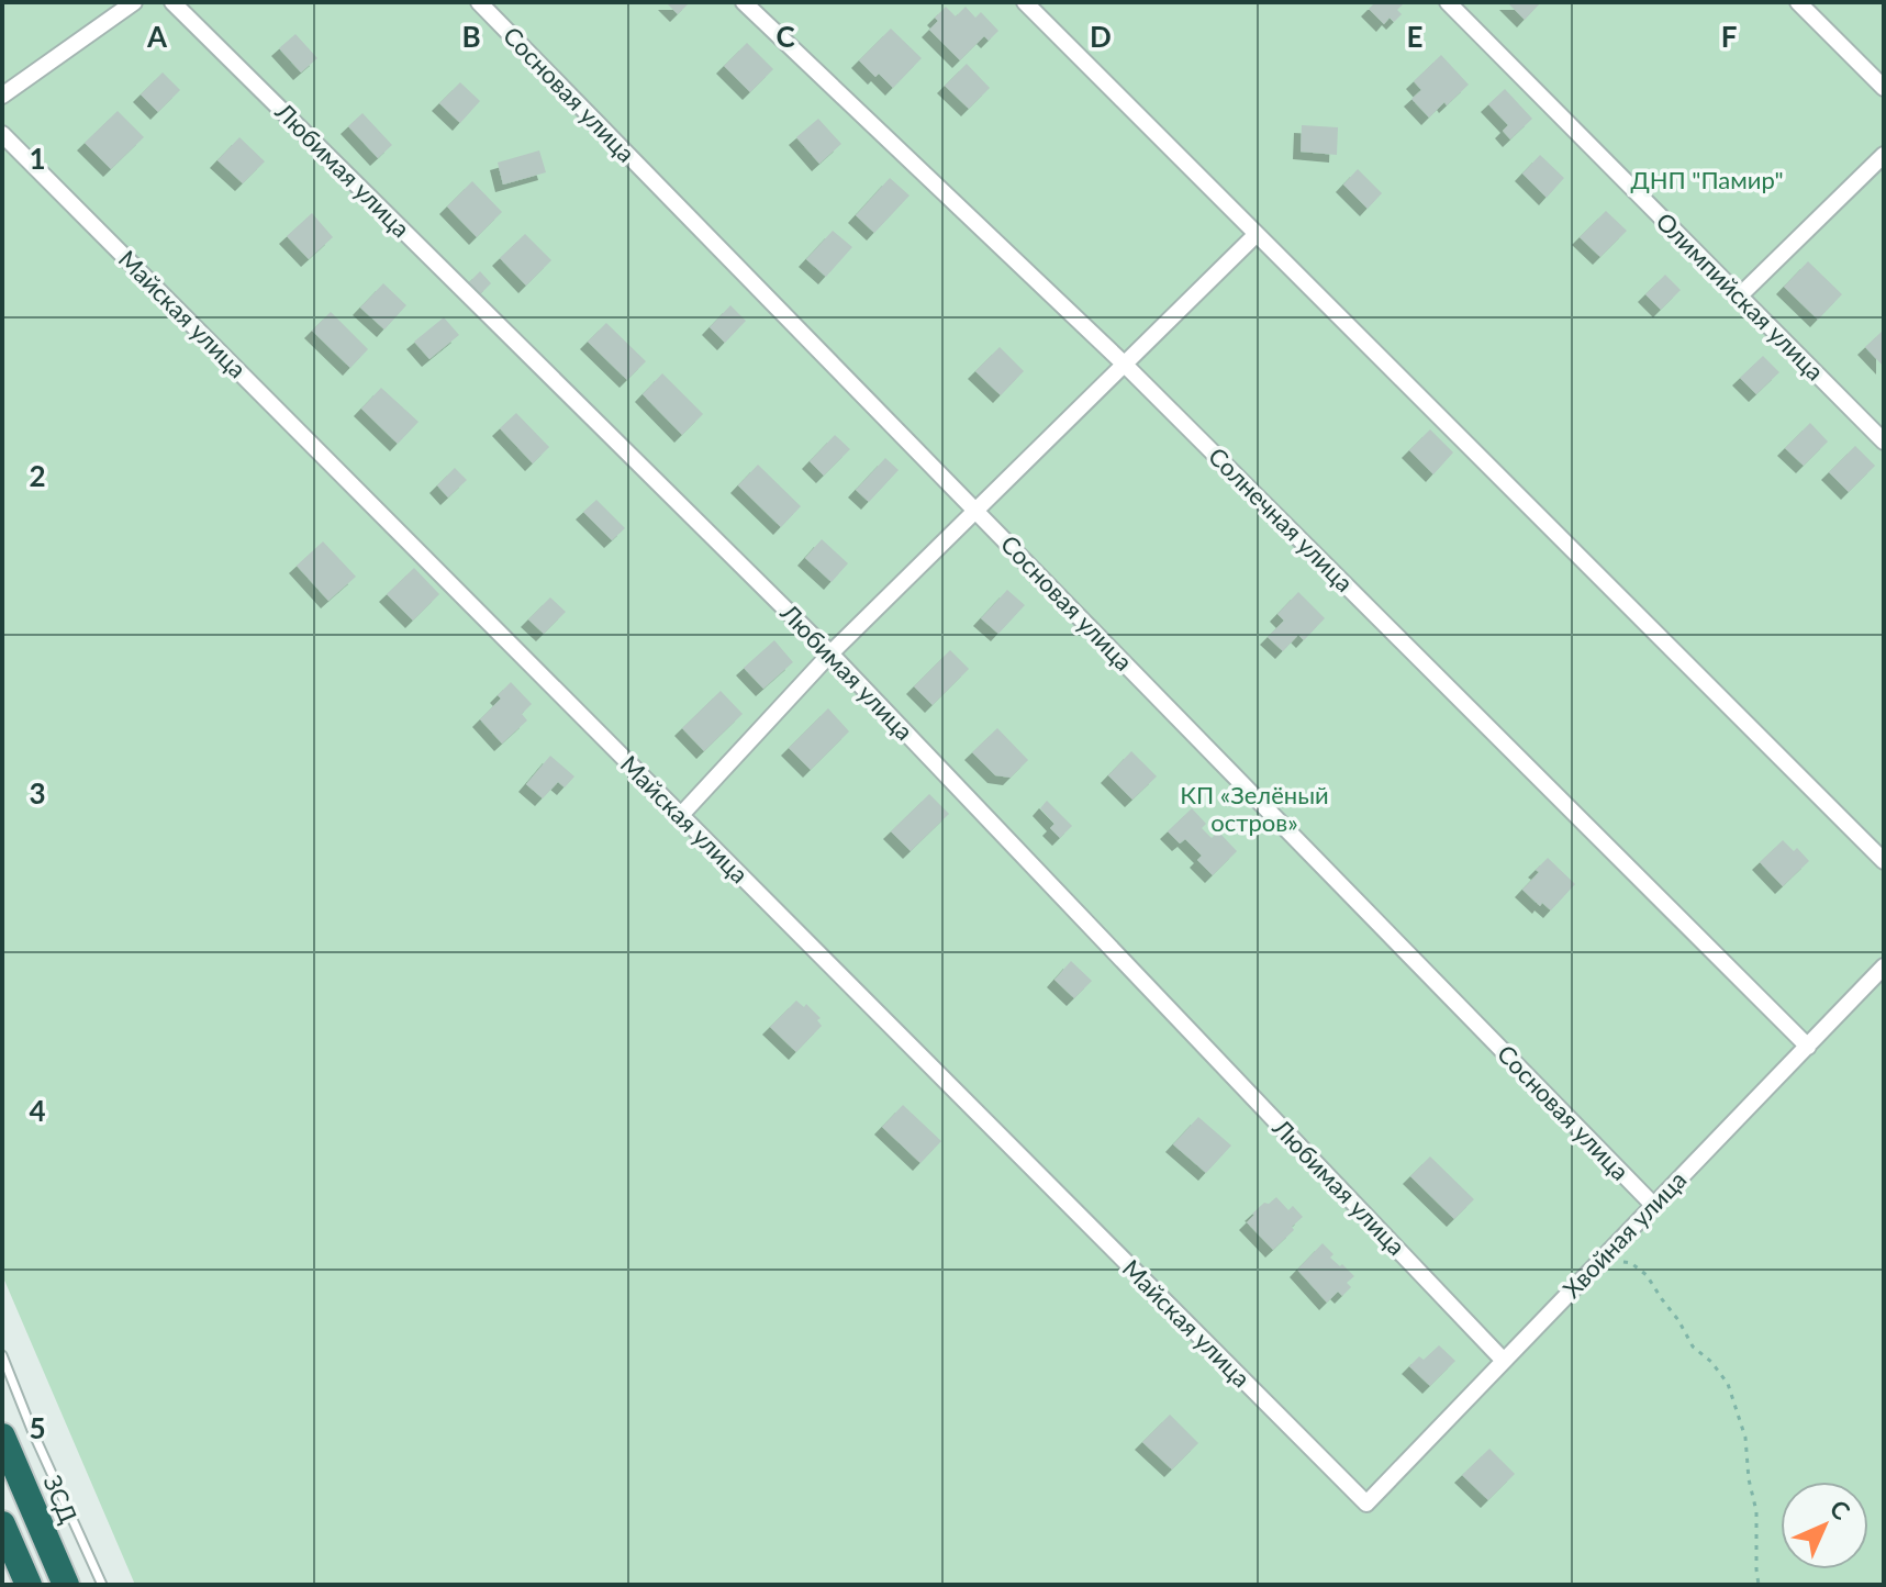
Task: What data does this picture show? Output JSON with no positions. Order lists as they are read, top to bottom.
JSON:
{
  "streets": {
    "highway": ["ЗСД"],
    "street": [
      "Сосновая улица",
      "Любимая улица",
      "Олимпийская улица",
      "Майская улица",
      "Солнечная улица",
      "Хвойная улица"
    ]
  },
  "crossings": [
    ["Сосновая улица", "Хвойная улица"],
    ["Любимая улица", "Хвойная улица"],
    ["Майская улица", "Хвойная улица"],
    ["Солнечная улица", "Хвойная улица"]
  ],
  "parks": ["ДНП \"Памир\"", "КП «Зелёный остров»"],
  "north": "top right",
  "grid": {
    "columns": [
      "A",
      "B",
      "C",
      "D",
      "E",
      "F"
    ],
    "rows": [
      "1",
      "2",
      "3",
      "4",
      "5"
    ]
  }
}
